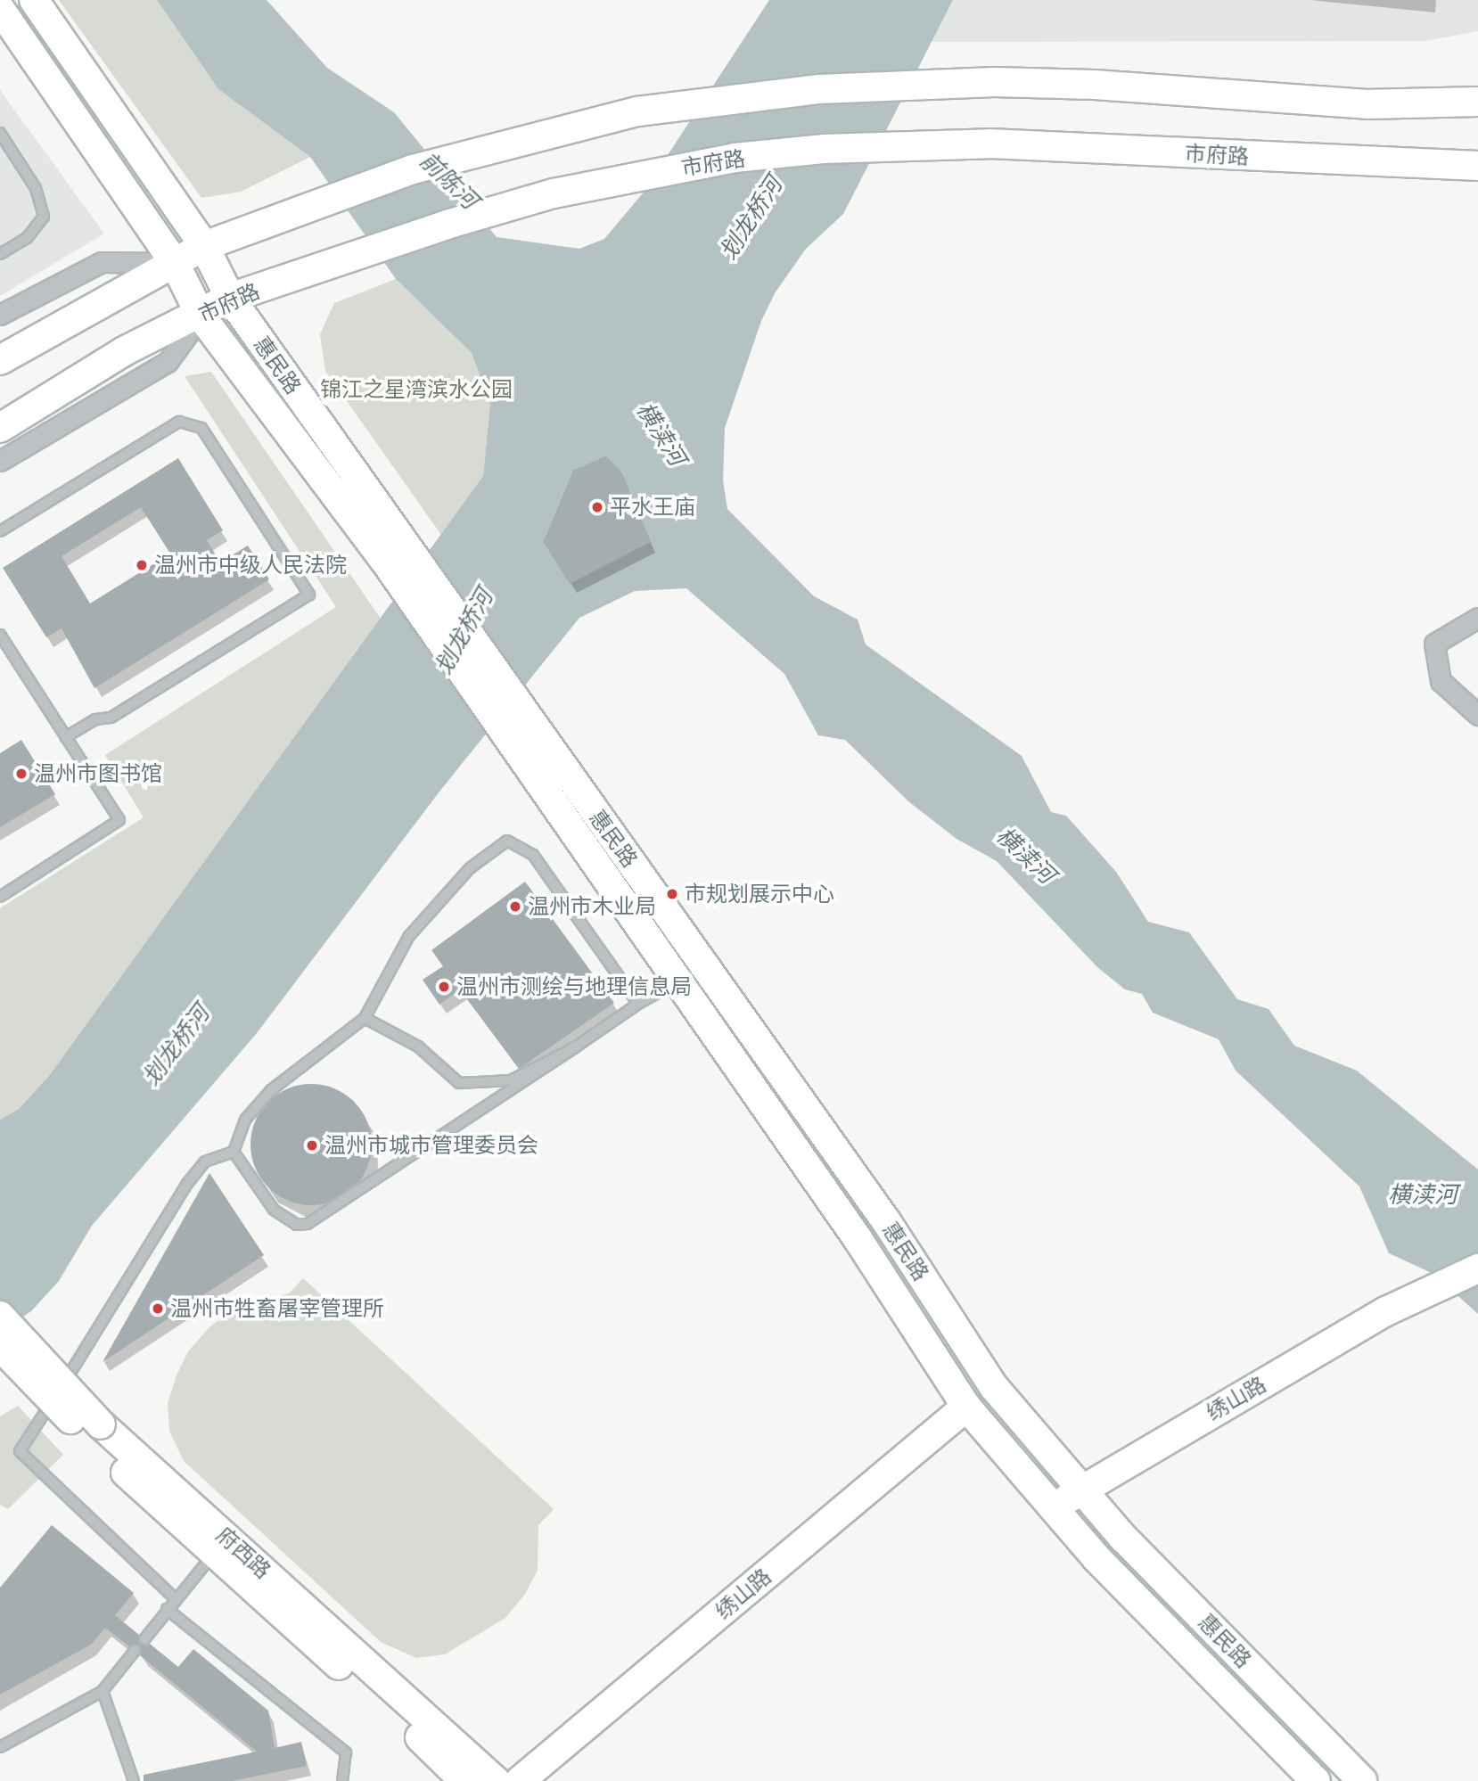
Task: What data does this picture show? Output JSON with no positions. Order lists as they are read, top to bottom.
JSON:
{
  "streets": {
    "main road": [
      "市府路",
      "惠民路",
      "绣山路",
      "府西路"
    ]
  },
  "crossings": [
    ["市府路", "惠民路"],
    ["惠民路", "绣山路"]
  ],
  "water": ["前陈河", "划龙桥河", "横渎河"],
  "parks": ["锦江之星湾滨水公园"],
  "places": [
    "平水王庙",
    "温州市中级人民法院",
    "温州市图书馆",
    "市规划展示中心",
    "温州市木业局",
    "温州市测绘与地理信息局",
    "温州市城市管理委员会",
    "温州市牲畜屠宰管理所"
  ]
}
